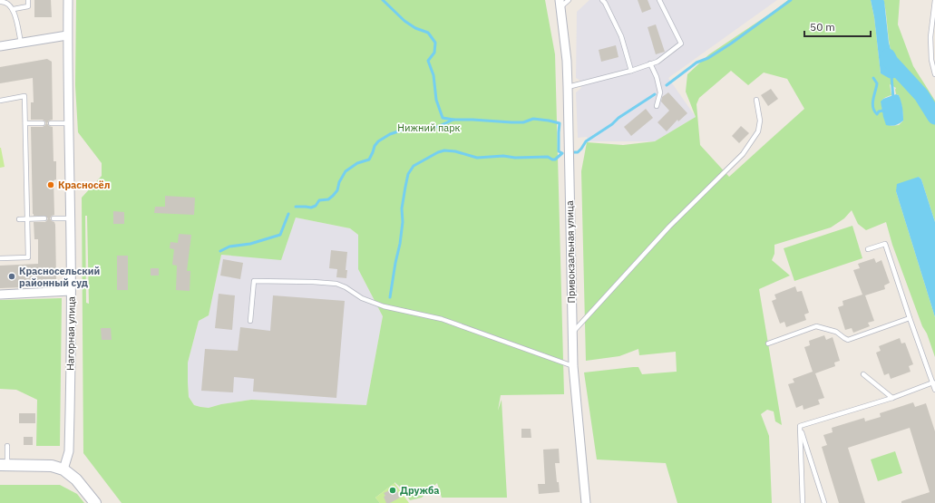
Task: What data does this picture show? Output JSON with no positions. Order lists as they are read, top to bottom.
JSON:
{
  "streets": {
    "street": ["Привокзальная улица", "Нагорная улица"]
  },
  "parks": ["Нижний парк"],
  "places": ["Красносёл", "Красносельский районный суд", "Дружба"],
  "scale_bar": "50 m"
}
